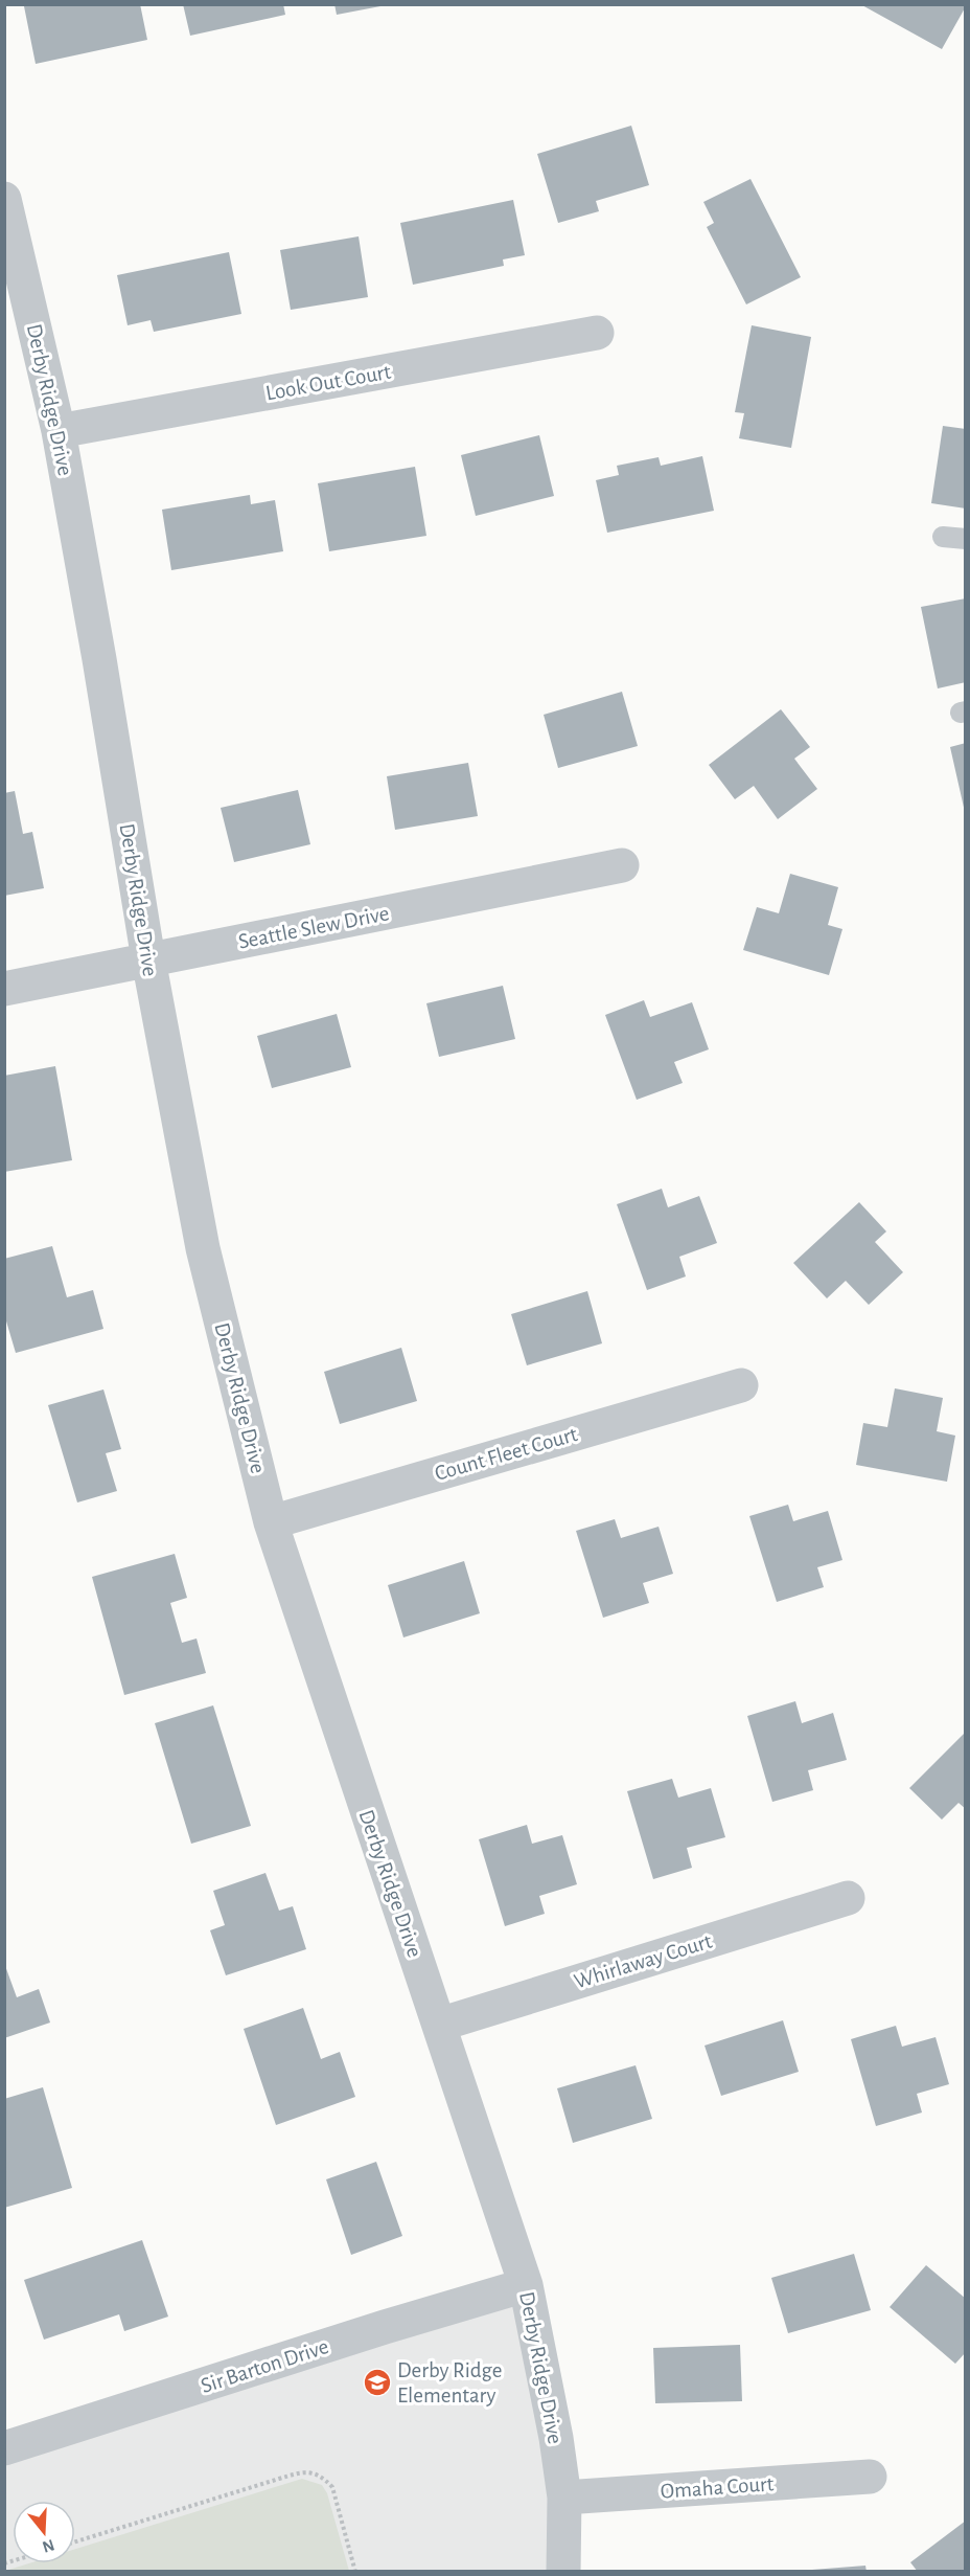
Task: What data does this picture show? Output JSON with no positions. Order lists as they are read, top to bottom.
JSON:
{
  "streets": {
    "street": [
      "Look Out Court",
      "Derby Ridge Drive",
      "Seattle Slew Drive",
      "Count Fleet Court",
      "Whirlaway Court",
      "Sir Barton Drive",
      "Omaha Court"
    ]
  },
  "crossings": [
    ["Look Out Court", "Derby Ridge Drive"],
    ["Derby Ridge Drive", "Seattle Slew Drive"],
    ["Derby Ridge Drive", "Count Fleet Court"],
    ["Derby Ridge Drive", "Whirlaway Court"],
    ["Derby Ridge Drive", "Sir Barton Drive"],
    ["Derby Ridge Drive", "Omaha Court"]
  ],
  "places": {
    "school or university": ["Derby Ridge Elementary"]
  },
  "north": "bottom"
}
